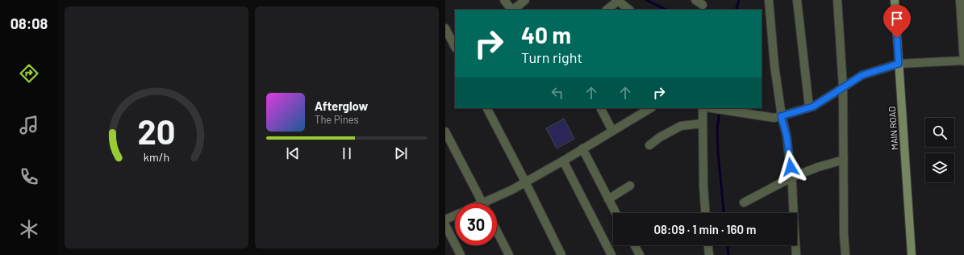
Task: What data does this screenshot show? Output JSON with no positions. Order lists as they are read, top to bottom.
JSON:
{
  "streets": {
    "street": ["MAIN ROAD"]
  },
  "page": {
    "tabs": "08:08",
    "turn": ["40 m", "Turn right"],
    "song": ["Afterglow", "The Pines"],
    "limit": "30",
    "trip": "08:09 · 1 min · 160 m",
    "gauge": ["20", "km/h"]
  }
}
